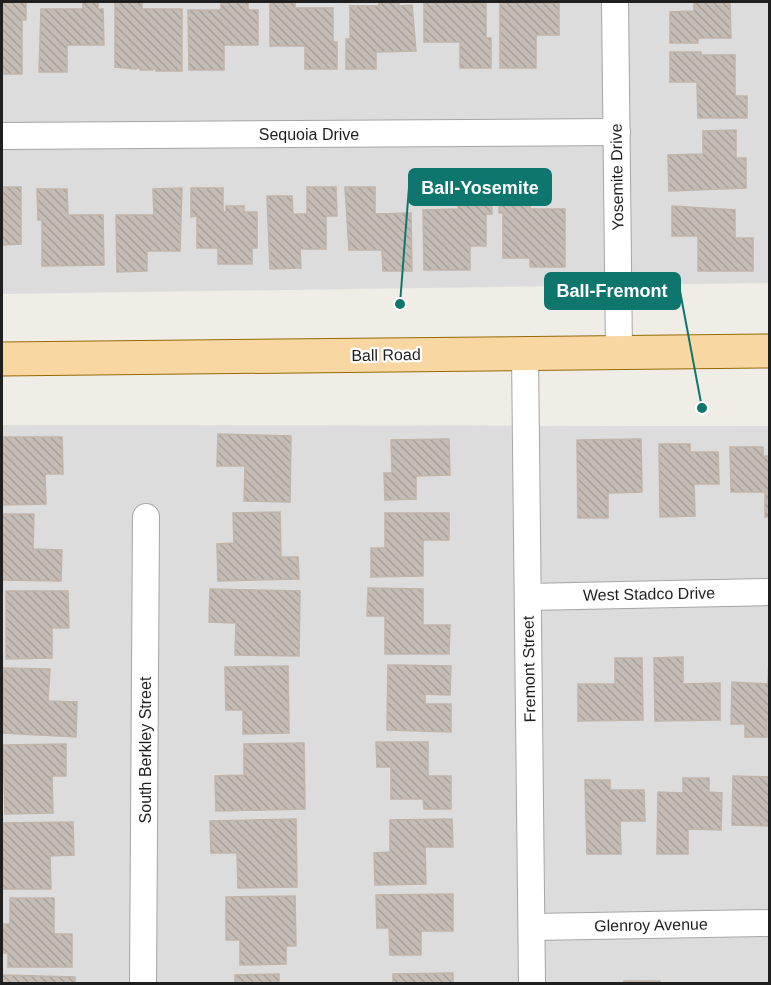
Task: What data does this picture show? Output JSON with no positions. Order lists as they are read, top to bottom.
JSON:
{
  "streets": {
    "main road": ["Ball Road"],
    "street": [
      "Sequoia Drive",
      "Yosemite Drive",
      "West Stadco Drive",
      "Fremont Street",
      "South Berkley Street",
      "Glenroy Avenue"
    ]
  },
  "crossings": [
    ["Sequoia Drive", "Yosemite Drive"],
    ["Yosemite Drive", "Ball Road"],
    ["Ball Road", "Fremont Street"],
    ["West Stadco Drive", "Fremont Street"],
    ["Fremont Street", "Glenroy Avenue"]
  ],
  "places": ["Ball-Yosemite", "Ball-Fremont"]
}
